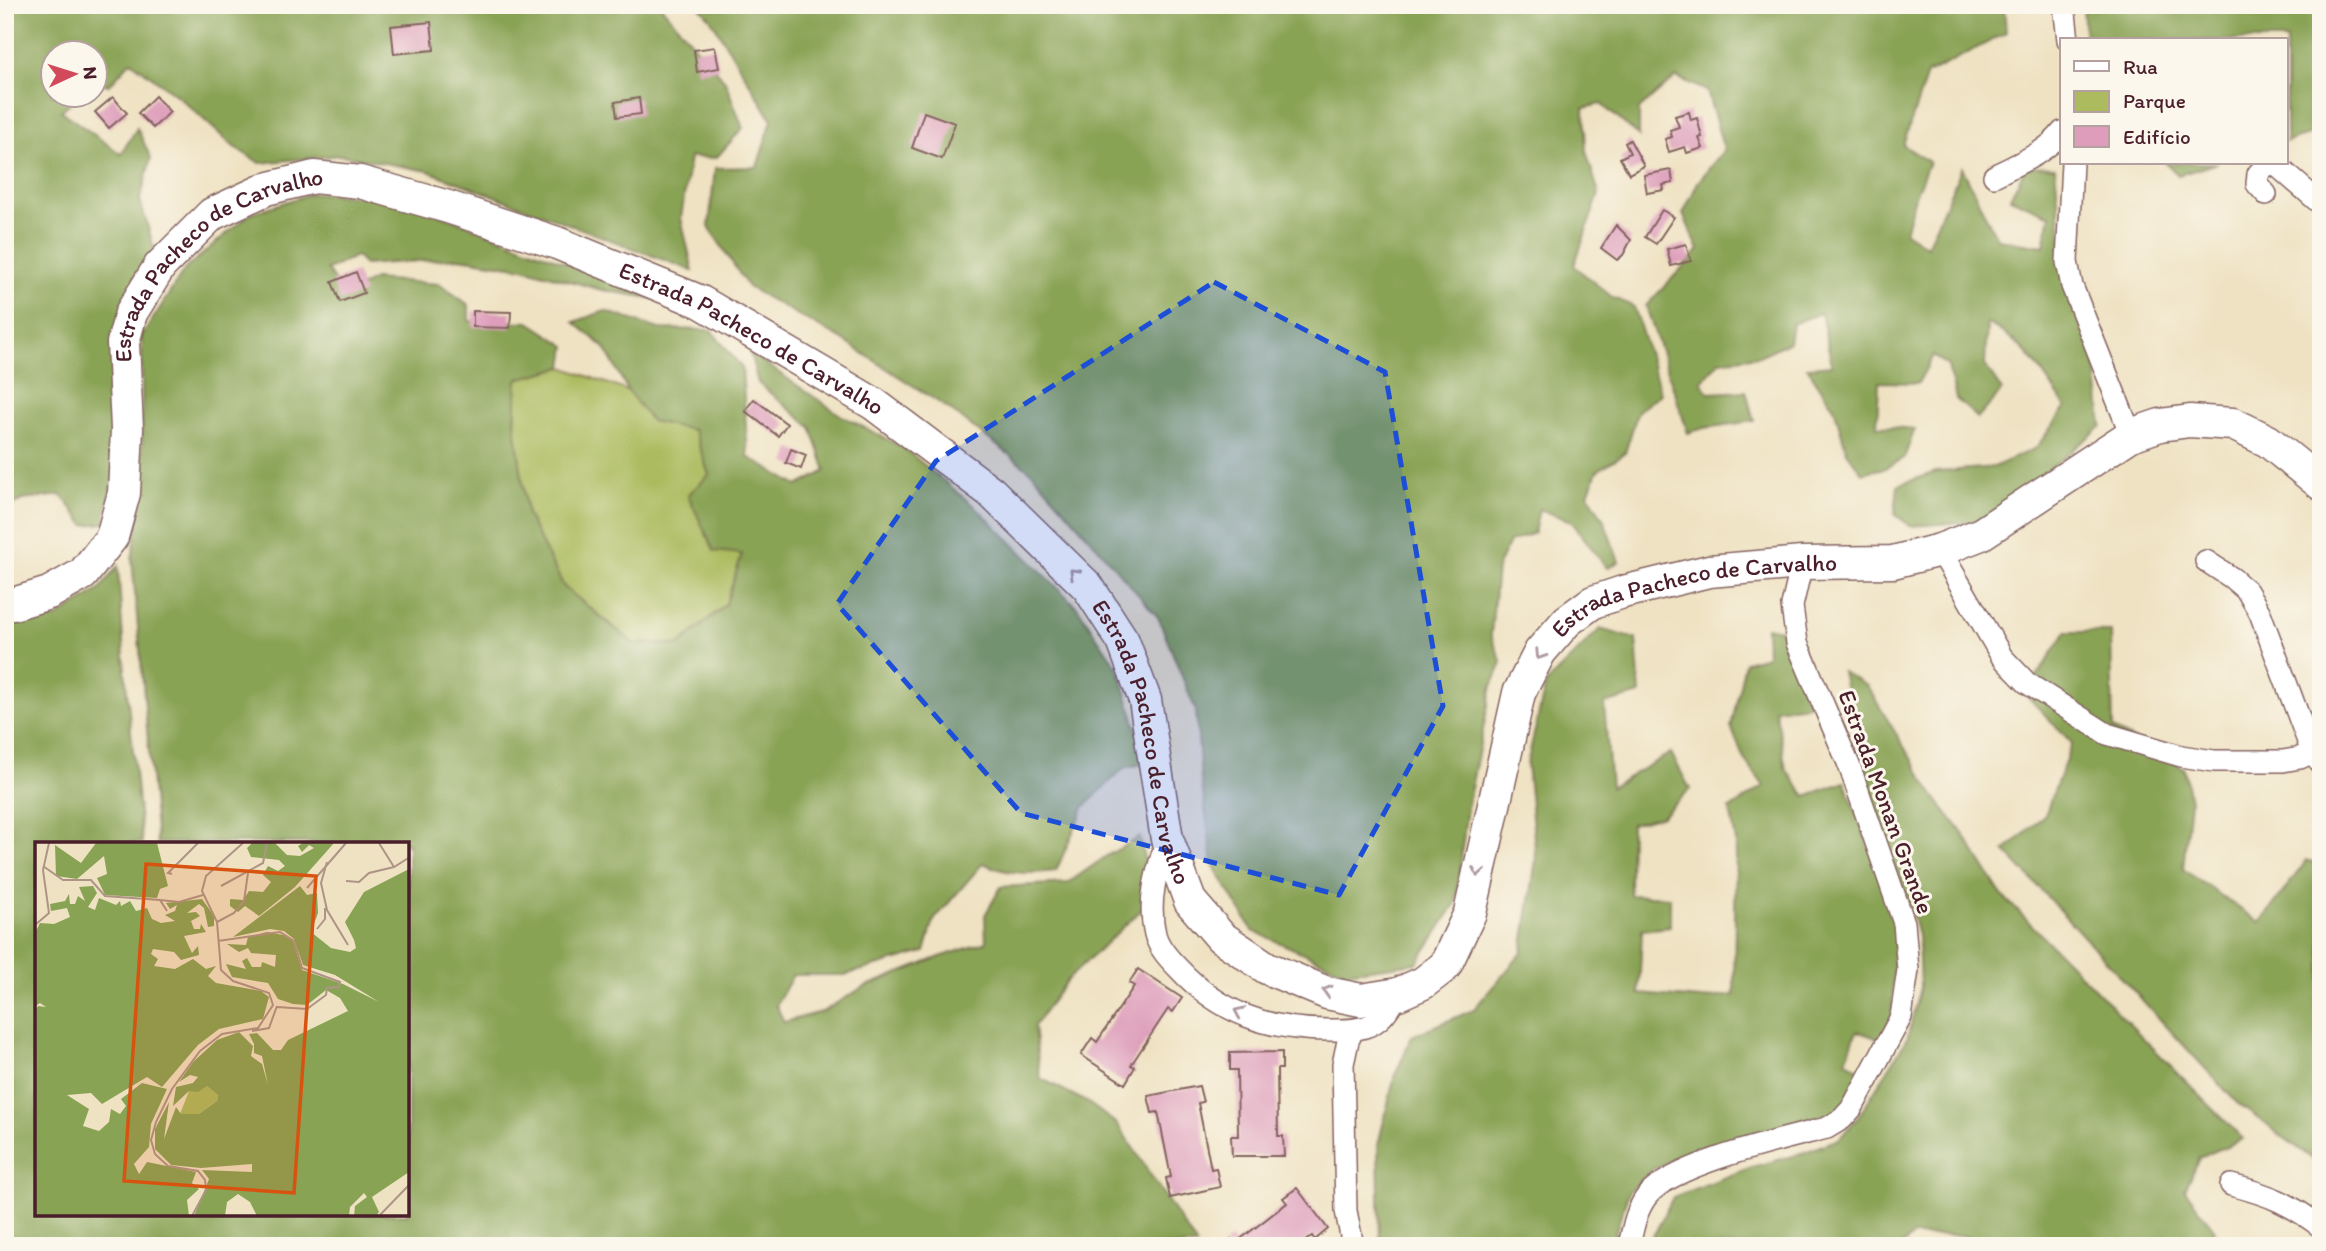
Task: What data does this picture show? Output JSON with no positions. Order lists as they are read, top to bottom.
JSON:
{
  "streets": {
    "main road": ["Estrada Pacheco de Carvalho"],
    "street": ["Estrada Monan Grande"]
  },
  "crossings": [
    ["Estrada Pacheco de Carvalho", "Estrada Monan Grande"]
  ],
  "legend": ["Rua", "Parque", "Edifício"],
  "north": "right"
}
